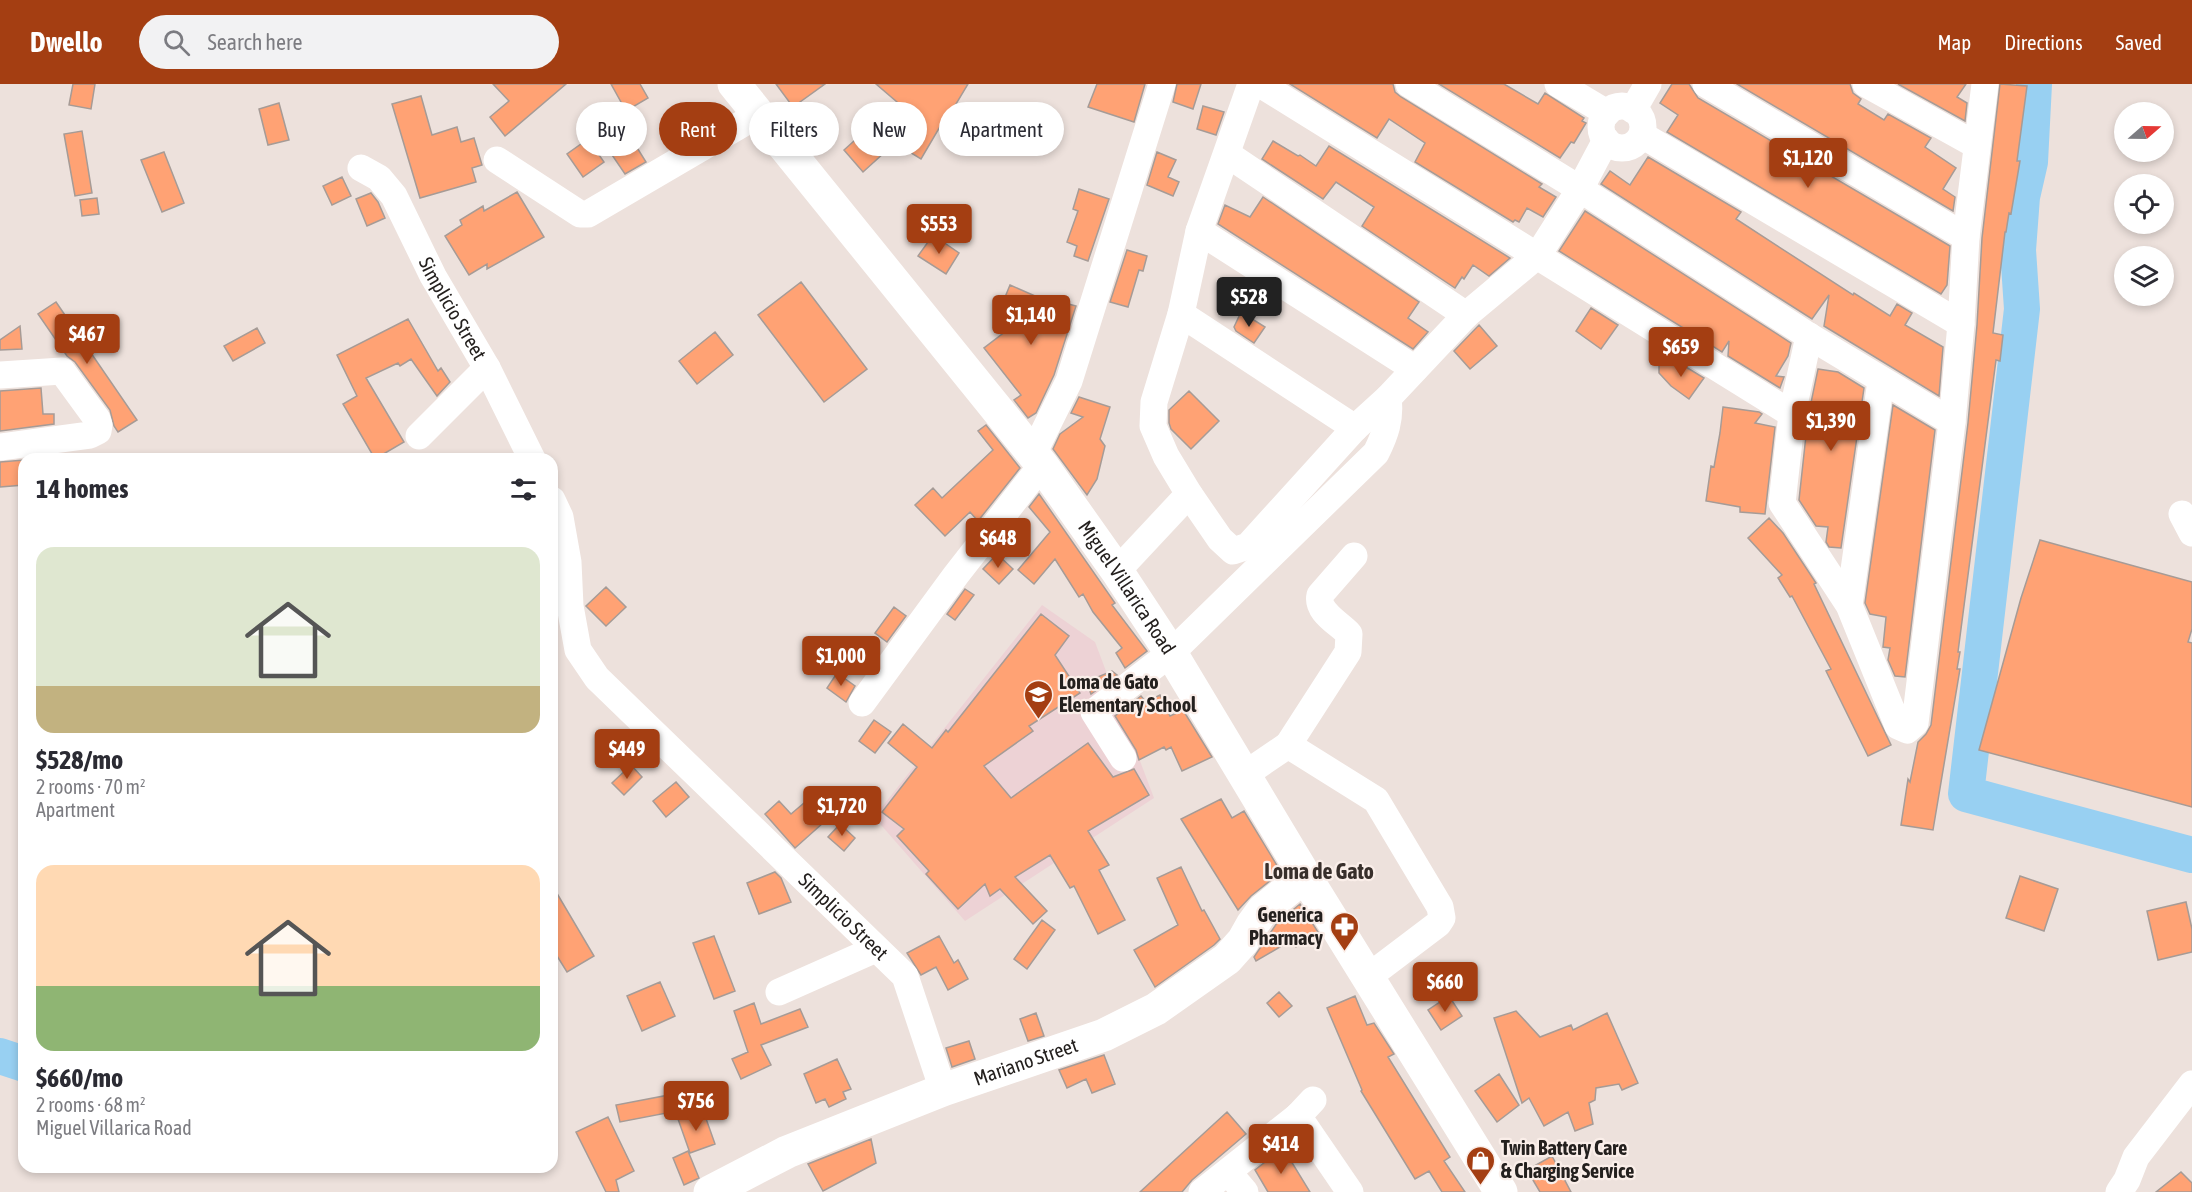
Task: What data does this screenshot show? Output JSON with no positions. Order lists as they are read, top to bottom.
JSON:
{
  "streets": {
    "main road": ["Miguel Villarica Road", "Mariano Street"],
    "street": ["Simplicio Street"]
  },
  "crossings": [
    ["Simplicio Street", "Mariano Street"],
    ["Miguel Villarica Road", "Mariano Street"]
  ],
  "districts": ["Loma de Gato"],
  "places": {
    "school or university": ["Loma de Gato Elementary School"],
    "pharmacy": ["Generica Pharmacy"],
    "shop": ["Twin Battery Care & Charging Service"]
  },
  "north": "right",
  "page": {
    "header": "Dwello",
    "search": "Search here",
    "nav": ["Map", "Directions", "Saved"],
    "chip": [
      "Buy",
      "Rent",
      "Filters",
      "New",
      "Apartment"
    ],
    "price": [
      "$1,120",
      "$553",
      "$528",
      "$1,140",
      "$467",
      "$659",
      "$1,390",
      "$648",
      "$1,000",
      "$449",
      "$1,720",
      "$660",
      "$756",
      "$414"
    ],
    "heading": "14 homes",
    "list": [
      {
        "name": "$528/mo",
        "note": "2 rooms · 70 m² · Apartment"
      },
      {
        "name": "$660/mo",
        "note": "2 rooms · 68 m² · Miguel Villarica Road"
      }
    ]
  }
}
